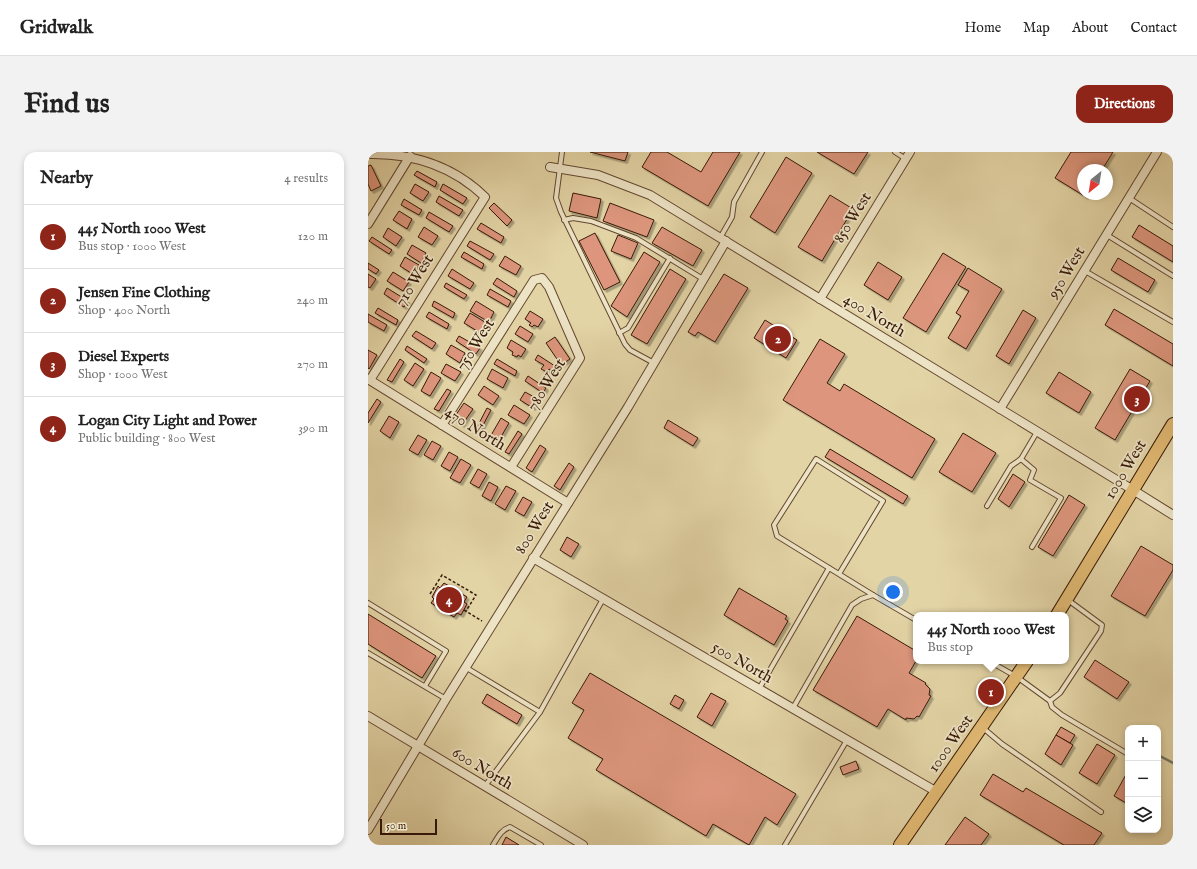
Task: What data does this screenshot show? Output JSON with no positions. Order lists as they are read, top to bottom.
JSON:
{
  "streets": {
    "main road": ["1000 West"],
    "street": [
      "850 West",
      "950 West",
      "710 West",
      "400 North",
      "750 West",
      "780 West",
      "470 North",
      "800 West",
      "500 North",
      "600 North"
    ]
  },
  "crossings": [
    ["850 West", "400 North"],
    ["950 West", "400 North"],
    ["710 West", "470 North"],
    ["400 North", "1000 West"],
    ["400 North", "800 West"],
    ["750 West", "780 West"],
    ["750 West", "470 North"],
    ["780 West", "470 North"],
    ["470 North", "800 West"],
    ["1000 West", "500 North"],
    ["800 West", "500 North"],
    ["800 West", "600 North"]
  ],
  "scale_bar": "50 m",
  "north": "bottom left",
  "page": {
    "header": "Gridwalk",
    "nav": [
      "Home",
      "Map",
      "About",
      "Contact"
    ],
    "buttons": "Directions",
    "title": "Find us",
    "heading": ["Nearby", "4 results"],
    "list": [
      {
        "mark": "1",
        "name": "445 North 1000 West",
        "note": "Bus stop · 1000 West",
        "value": "120 m"
      },
      {
        "mark": "2",
        "name": "Jensen Fine Clothing",
        "note": "Shop · 400 North",
        "value": "240 m"
      },
      {
        "mark": "3",
        "name": "Diesel Experts",
        "note": "Shop · 1000 West",
        "value": "270 m"
      },
      {
        "mark": "4",
        "name": "Logan City Light and Power",
        "note": "Public building · 800 West",
        "value": "390 m"
      }
    ],
    "pins": [
      "2",
      "3",
      "4",
      "1"
    ],
    "popup": ["445 North 1000 West", "Bus stop"],
    "map_buttons": ["+", "−"],
    "scale": "50 m"
  }
}
